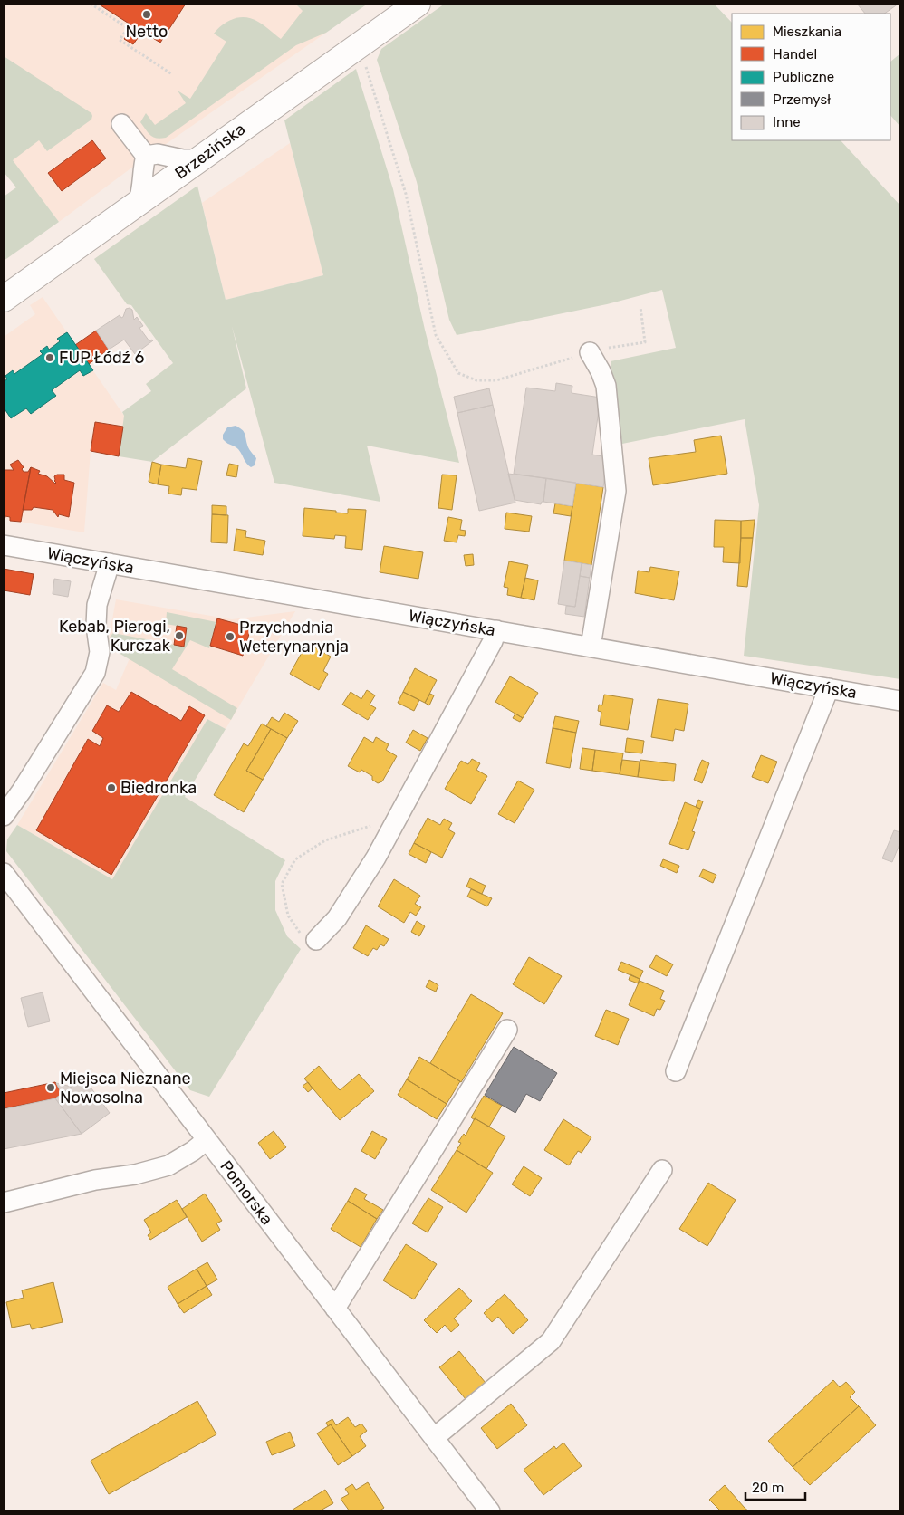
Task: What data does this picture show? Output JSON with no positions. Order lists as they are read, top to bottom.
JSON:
{
  "streets": {
    "main road": ["Brzezińska"],
    "street": ["Wiączyńska", "Pomorska"]
  },
  "places": [
    "Netto",
    "FUP Łódź 6",
    "Kebab, Pierogi, Kurczak",
    "Przychodnia Weterynarynja",
    "Biedronka",
    "Miejsca Nieznane Nowosolna"
  ],
  "legend": [
    "Mieszkania",
    "Handel",
    "Publiczne",
    "Przemysł",
    "Inne"
  ],
  "scale_bar": "20 m"
}
